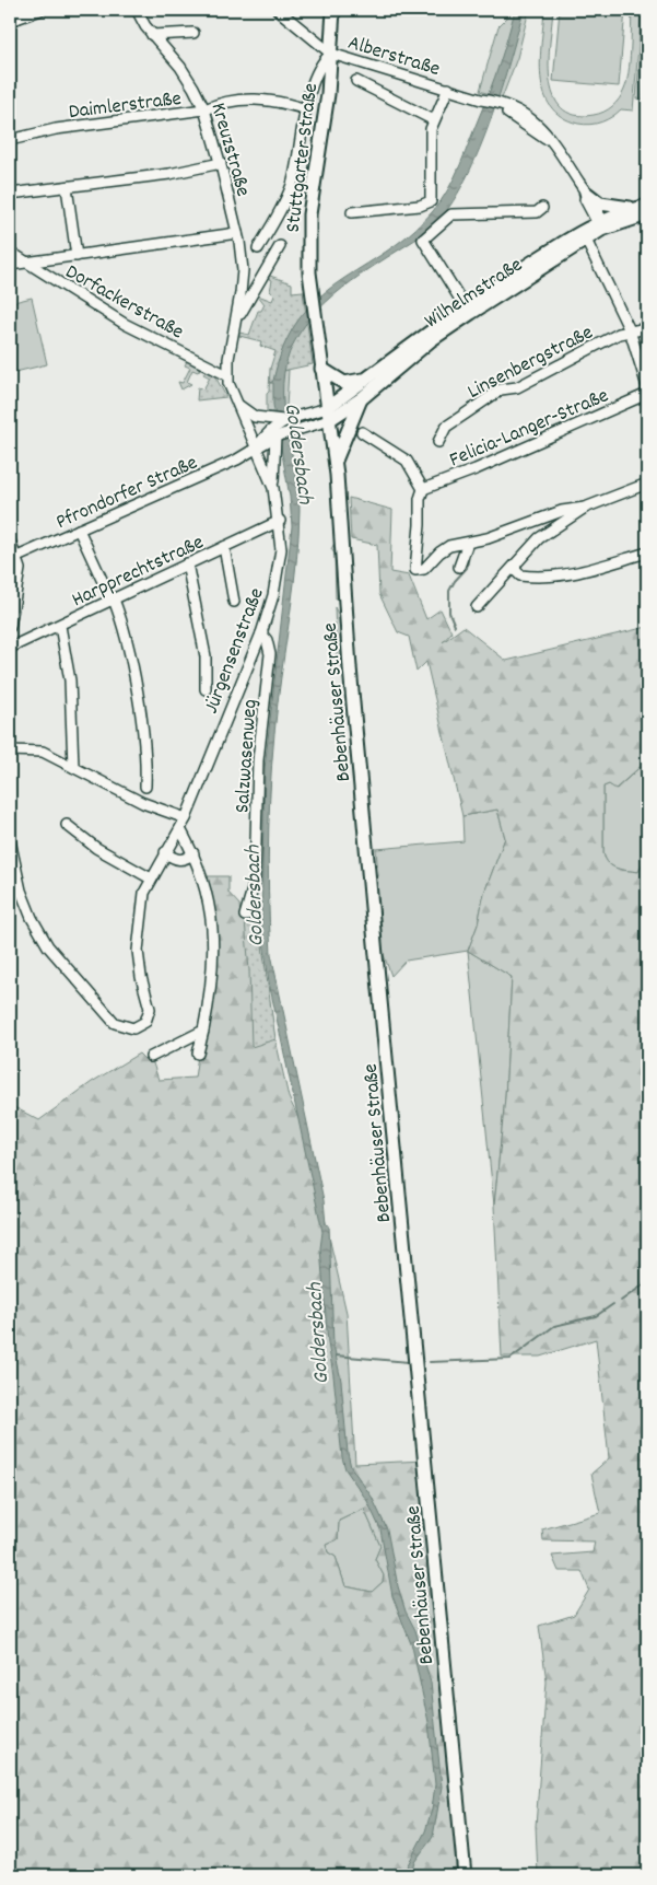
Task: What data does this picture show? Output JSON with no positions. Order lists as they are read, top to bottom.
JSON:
{
  "streets": {
    "main road": ["Stuttgarter Straße", "Wilhelmstraße", "Bebenhäuser Straße"],
    "street": [
      "Alberstraße",
      "Daimlerstraße",
      "Kreuzstraße",
      "Dorfackerstraße",
      "Linsenbergstraße",
      "Felicia-Langer-Straße",
      "Pfrondorfer Straße",
      "Harpprechtstraße",
      "Jürgensenstraße",
      "Salzwasenweg"
    ]
  },
  "crossings": [
    ["Alberstraße", "Stuttgarter Straße"],
    ["Alberstraße", "Wilhelmstraße"],
    ["Daimlerstraße", "Kreuzstraße"],
    ["Kreuzstraße", "Dorfackerstraße"],
    ["Kreuzstraße", "Pfrondorfer Straße"],
    ["Kreuzstraße", "Jürgensenstraße"],
    ["Stuttgarter Straße", "Wilhelmstraße"],
    ["Stuttgarter Straße", "Pfrondorfer Straße"],
    ["Stuttgarter Straße", "Bebenhäuser Straße"],
    ["Wilhelmstraße", "Pfrondorfer Straße"],
    ["Wilhelmstraße", "Bebenhäuser Straße"],
    ["Pfrondorfer Straße", "Jürgensenstraße"],
    ["Pfrondorfer Straße", "Bebenhäuser Straße"],
    ["Harpprechtstraße", "Jürgensenstraße"],
    ["Jürgensenstraße", "Salzwasenweg"]
  ],
  "water": ["Goldersbach"]
}
